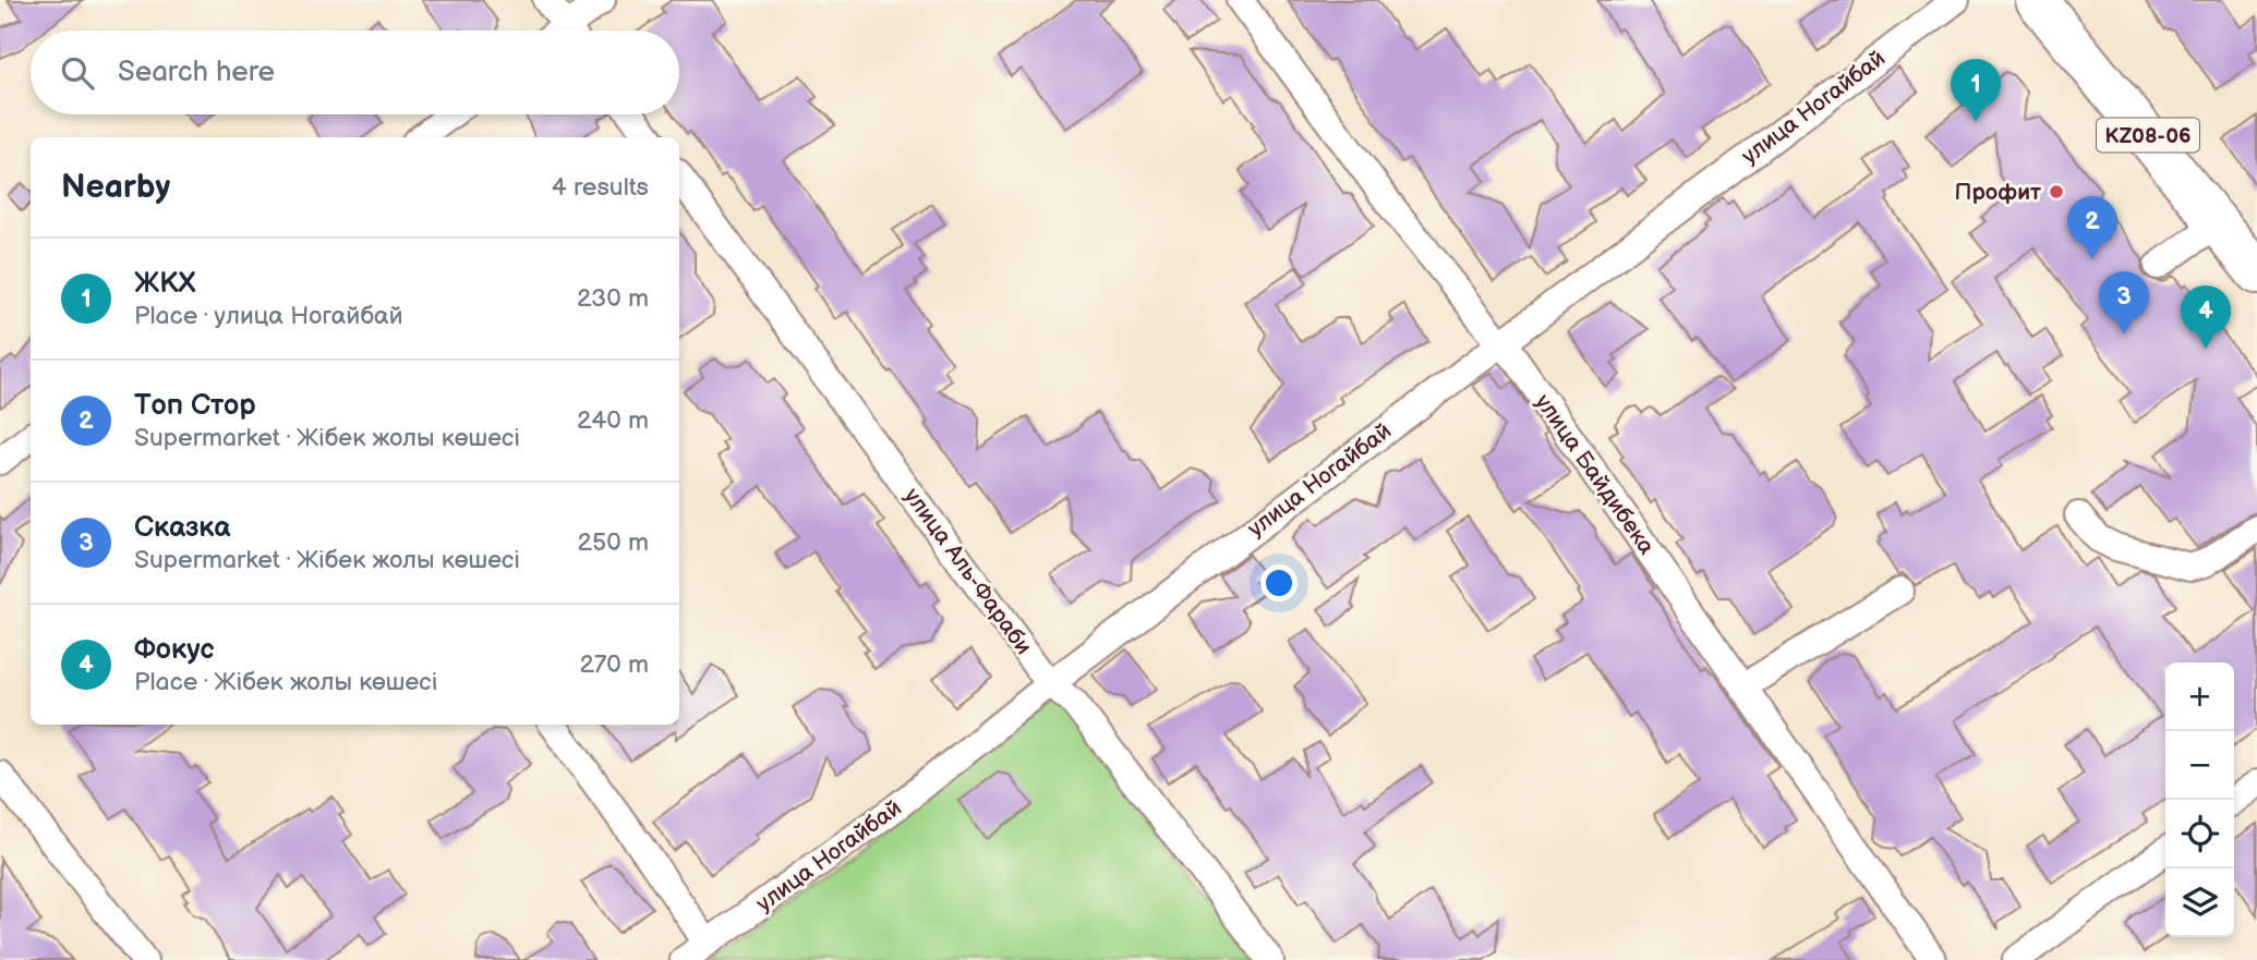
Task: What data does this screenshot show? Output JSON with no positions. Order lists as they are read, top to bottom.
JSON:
{
  "streets": {
    "highway": ["KZ08-06"],
    "street": ["улица Ногайбай", "улица Байдибека", "улица Аль-Фараби"]
  },
  "crossings": [
    ["улица Ногайбай", "улица Байдибека"],
    ["улица Ногайбай", "улица Аль-Фараби"]
  ],
  "places": ["Профит"],
  "page": {
    "search": "Search here",
    "pins": [
      "1",
      "2",
      "3",
      "4"
    ],
    "heading": ["Nearby", "4 results"],
    "list": [
      {
        "mark": "1",
        "name": "ЖКХ",
        "note": "Place · улица Ногайбай",
        "value": "230 m"
      },
      {
        "mark": "2",
        "name": "Топ Стор",
        "note": "Supermarket · Жібек жолы көшесі",
        "value": "240 m"
      },
      {
        "mark": "3",
        "name": "Сказка",
        "note": "Supermarket · Жібек жолы көшесі",
        "value": "250 m"
      },
      {
        "mark": "4",
        "name": "Фокус",
        "note": "Place · Жібек жолы көшесі",
        "value": "270 m"
      }
    ],
    "map_buttons": ["+", "−"]
  }
}
